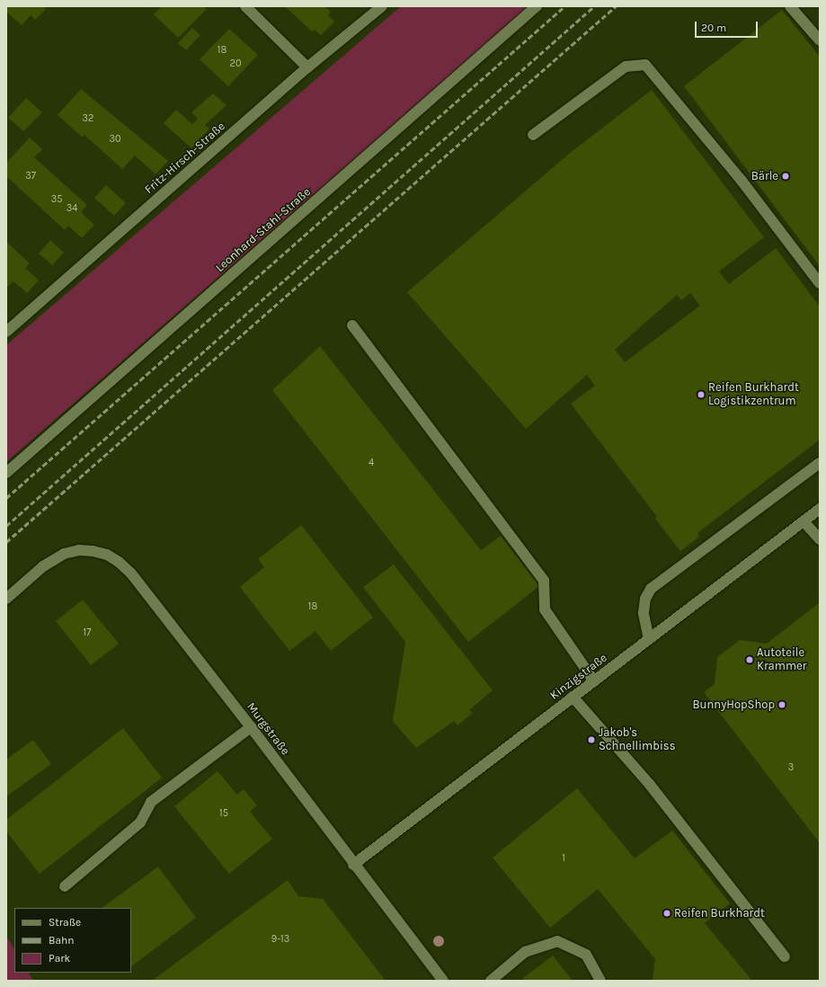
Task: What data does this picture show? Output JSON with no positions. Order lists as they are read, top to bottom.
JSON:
{
  "streets": {
    "street": [
      "Fritz-Hirsch-Straße",
      "Leonhard-Stahl-Straße",
      "Kinzigstraße",
      "Murgstraße"
    ]
  },
  "crossings": [
    ["Kinzigstraße", "Murgstraße"]
  ],
  "places": [
    "Bärle",
    "Reifen Burkhardt Logistikzentrum",
    "Autoteile Krammer",
    "BunnyHopShop",
    "Jakob's Schnellimbiss",
    "Reifen Burkhardt"
  ],
  "house_numbers": [
    "18",
    "20",
    "32",
    "30",
    "37",
    "35",
    "34",
    "4",
    "18",
    "17",
    "3",
    "15",
    "1",
    "9-13"
  ],
  "legend": ["Straße", "Bahn", "Park"],
  "scale_bar": "20 m"
}
